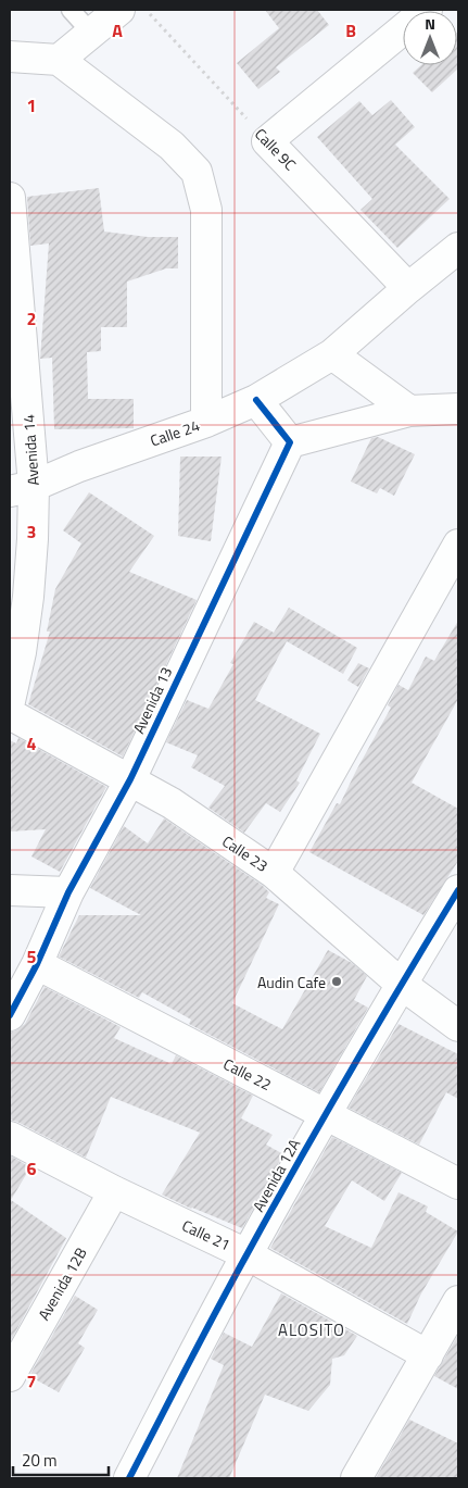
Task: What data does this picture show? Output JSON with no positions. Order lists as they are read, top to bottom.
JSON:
{
  "streets": {
    "street": [
      "Calle 9C",
      "Calle 24",
      "Avenida 14",
      "Avenida 13",
      "Calle 23",
      "Calle 22",
      "Avenida 12A",
      "Calle 21",
      "Avenida 12B"
    ]
  },
  "crossings": [
    ["Calle 9C", "Calle 24"],
    ["Calle 24", "Avenida 14"],
    ["Avenida 13", "Calle 23"],
    ["Avenida 13", "Calle 22"],
    ["Calle 23", "Avenida 12A"],
    ["Calle 22", "Avenida 12A"],
    ["Avenida 12A", "Calle 21"],
    ["Calle 21", "Avenida 12B"]
  ],
  "districts": ["ALOSITO"],
  "places": ["Audin Cafe"],
  "scale_bar": "20 m",
  "north": "top",
  "grid": {
    "columns": ["A", "B"],
    "rows": [
      "1",
      "2",
      "3",
      "4",
      "5",
      "6",
      "7"
    ]
  }
}
